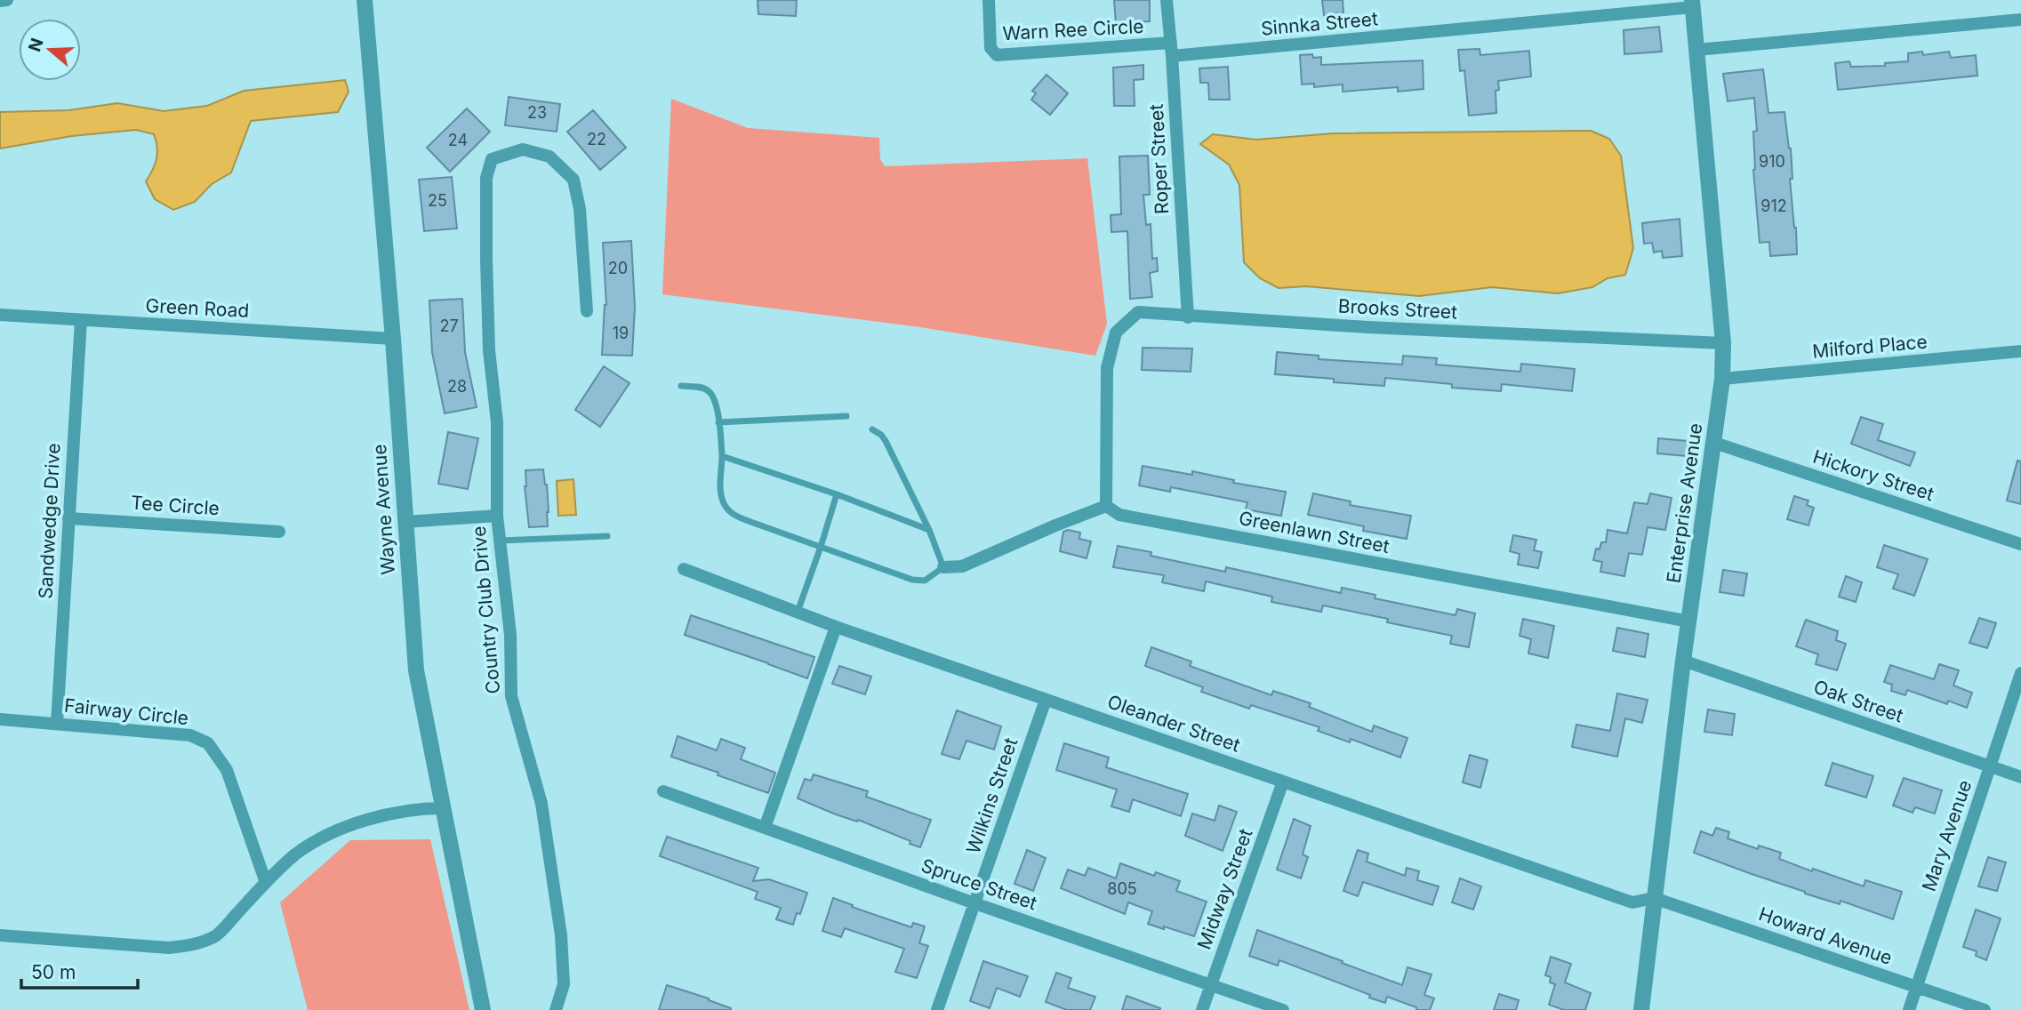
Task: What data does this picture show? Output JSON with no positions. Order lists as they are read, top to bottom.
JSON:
{
  "streets": {
    "street": [
      "Sinnka Street",
      "Warn Ree Circle",
      "Roper Street",
      "Green Road",
      "Brooks Street",
      "Milford Place",
      "Hickory Street",
      "Enterprise Avenue",
      "Tee Circle",
      "Wayne Avenue",
      "Sandwedge Drive",
      "Greenlawn Street",
      "Country Club Drive",
      "Oak Street",
      "Fairway Circle",
      "Oleander Street",
      "Wilkins Street",
      "Mary Avenue",
      "Spruce Street",
      "Midway Street",
      "Howard Avenue"
    ]
  },
  "crossings": [
    ["Sinnka Street", "Warn Ree Circle"],
    ["Sinnka Street", "Roper Street"],
    ["Sinnka Street", "Enterprise Avenue"],
    ["Warn Ree Circle", "Roper Street"],
    ["Roper Street", "Brooks Street"],
    ["Green Road", "Wayne Avenue"],
    ["Green Road", "Sandwedge Drive"],
    ["Brooks Street", "Enterprise Avenue"],
    ["Brooks Street", "Greenlawn Street"],
    ["Milford Place", "Enterprise Avenue"],
    ["Hickory Street", "Enterprise Avenue"],
    ["Enterprise Avenue", "Greenlawn Street"],
    ["Enterprise Avenue", "Oak Street"],
    ["Enterprise Avenue", "Oleander Street"],
    ["Enterprise Avenue", "Howard Avenue"],
    ["Tee Circle", "Sandwedge Drive"],
    ["Wayne Avenue", "Country Club Drive"],
    ["Sandwedge Drive", "Fairway Circle"],
    ["Oak Street", "Mary Avenue"],
    ["Oleander Street", "Wilkins Street"],
    ["Oleander Street", "Midway Street"],
    ["Oleander Street", "Howard Avenue"],
    ["Wilkins Street", "Spruce Street"],
    ["Mary Avenue", "Howard Avenue"],
    ["Spruce Street", "Midway Street"]
  ],
  "house_numbers": [
    "23",
    "22",
    "24",
    "910",
    "25",
    "912",
    "20",
    "27",
    "19",
    "28",
    "805"
  ],
  "scale_bar": "50 m",
  "north": "left"
}
